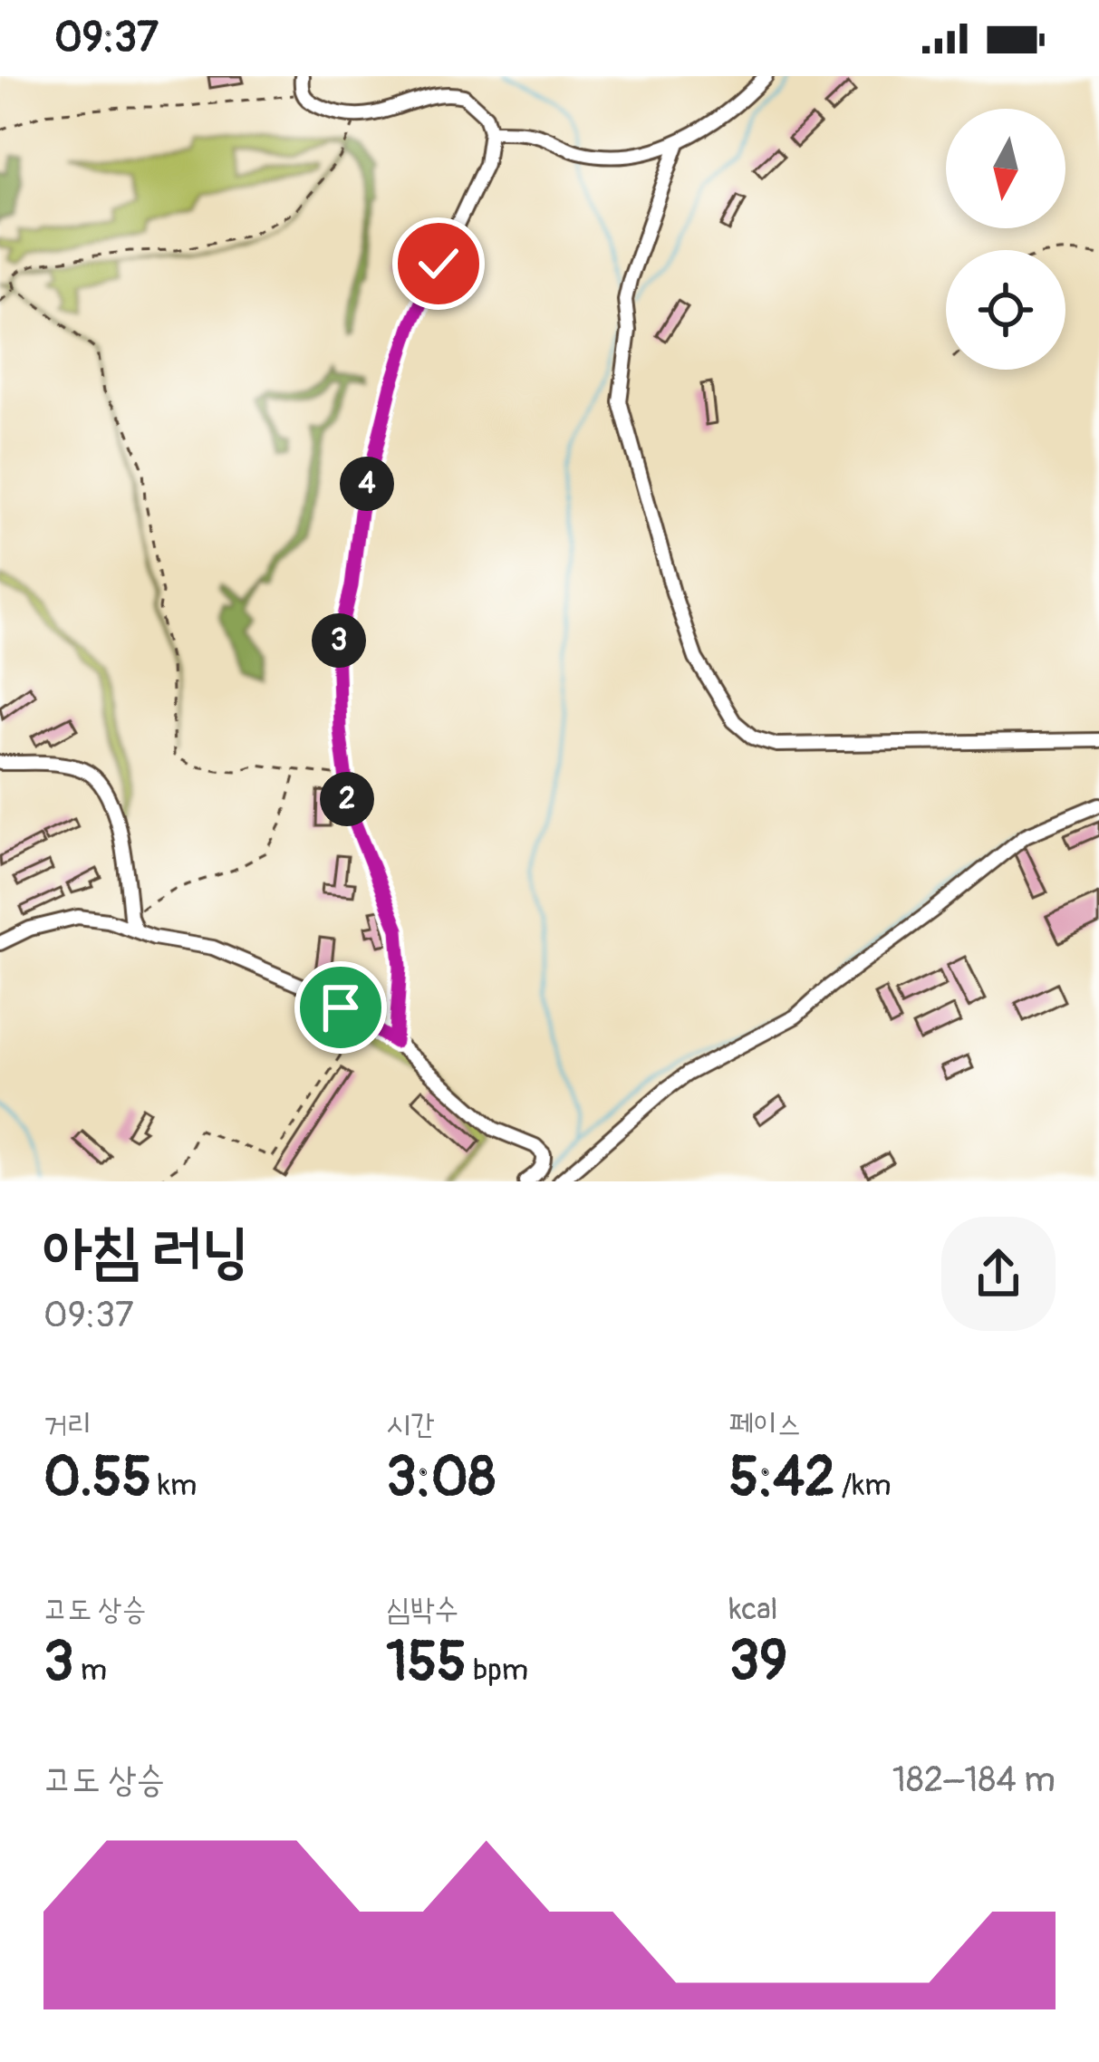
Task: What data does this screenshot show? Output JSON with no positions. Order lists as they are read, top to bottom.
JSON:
{
  "north": "bottom",
  "page": {
    "status": "09:37",
    "pins": ["4", "3", "2"],
    "heading": ["아침 러닝", "09:37"],
    "stats": [
      ["거리", "0.55 km"],
      ["시간", "3:08"],
      ["페이스", "5:42 /km"],
      ["고도 상승", "3 m"],
      ["심박수", "155 bpm"],
      ["kcal", "39"]
    ],
    "chart": ["고도 상승", "182–184 m"]
  }
}
